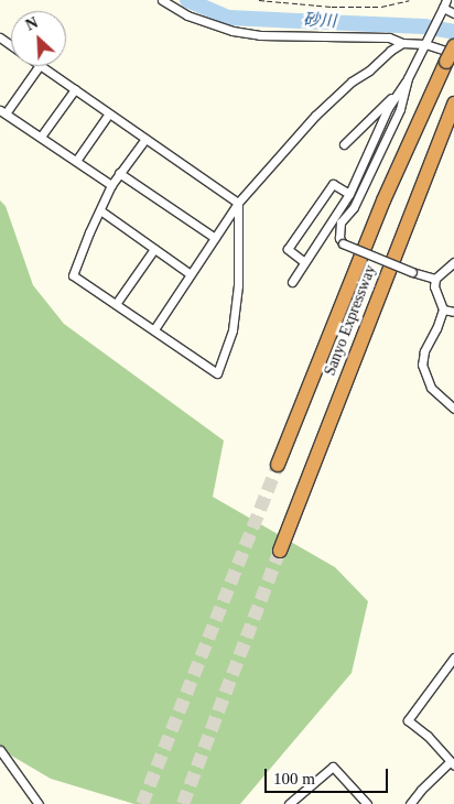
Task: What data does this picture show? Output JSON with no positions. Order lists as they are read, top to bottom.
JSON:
{
  "streets": {
    "highway": ["Sanyo Expressway"]
  },
  "water": ["砂川"],
  "scale_bar": "100 m",
  "north": "top left"
}
